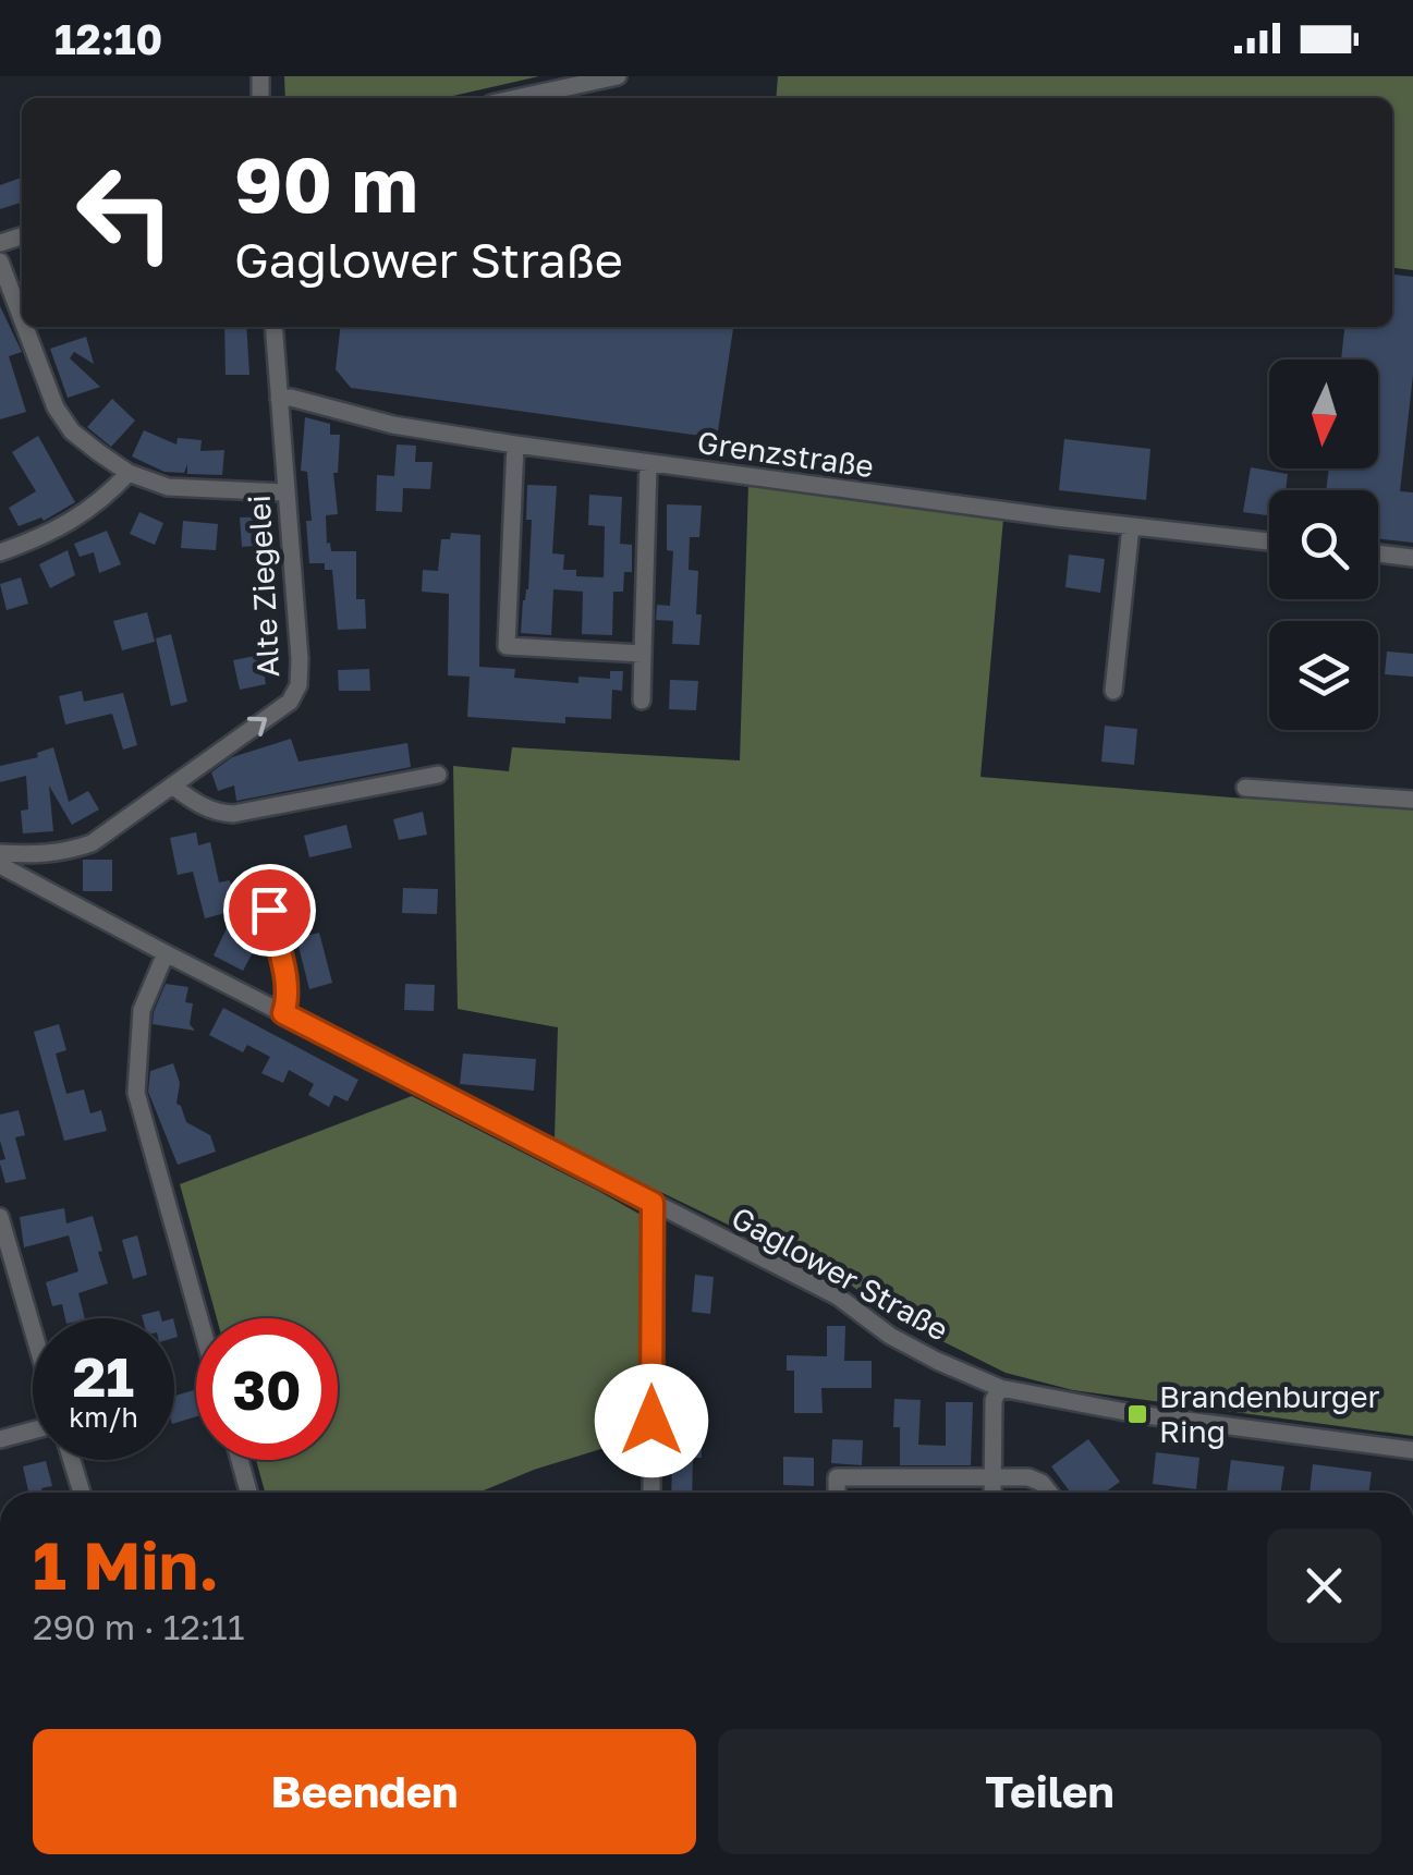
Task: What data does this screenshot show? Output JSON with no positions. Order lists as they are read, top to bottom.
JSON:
{
  "streets": {
    "street": ["Grenzstraße", "Alte Ziegelei", "Gaglower Straße"]
  },
  "crossings": [
    ["Grenzstraße", "Alte Ziegelei"]
  ],
  "one_way": ["Alte Ziegelei"],
  "places": {
    "transit": ["Brandenburger Ring"]
  },
  "north": "bottom",
  "page": {
    "status": "12:10",
    "turn": ["90 m", "Gaglower Straße"],
    "speed": "21 km/h",
    "limit": "30",
    "heading": ["1 Min.", "290 m · 12:11"],
    "buttons": ["Beenden", "Teilen"]
  }
}
